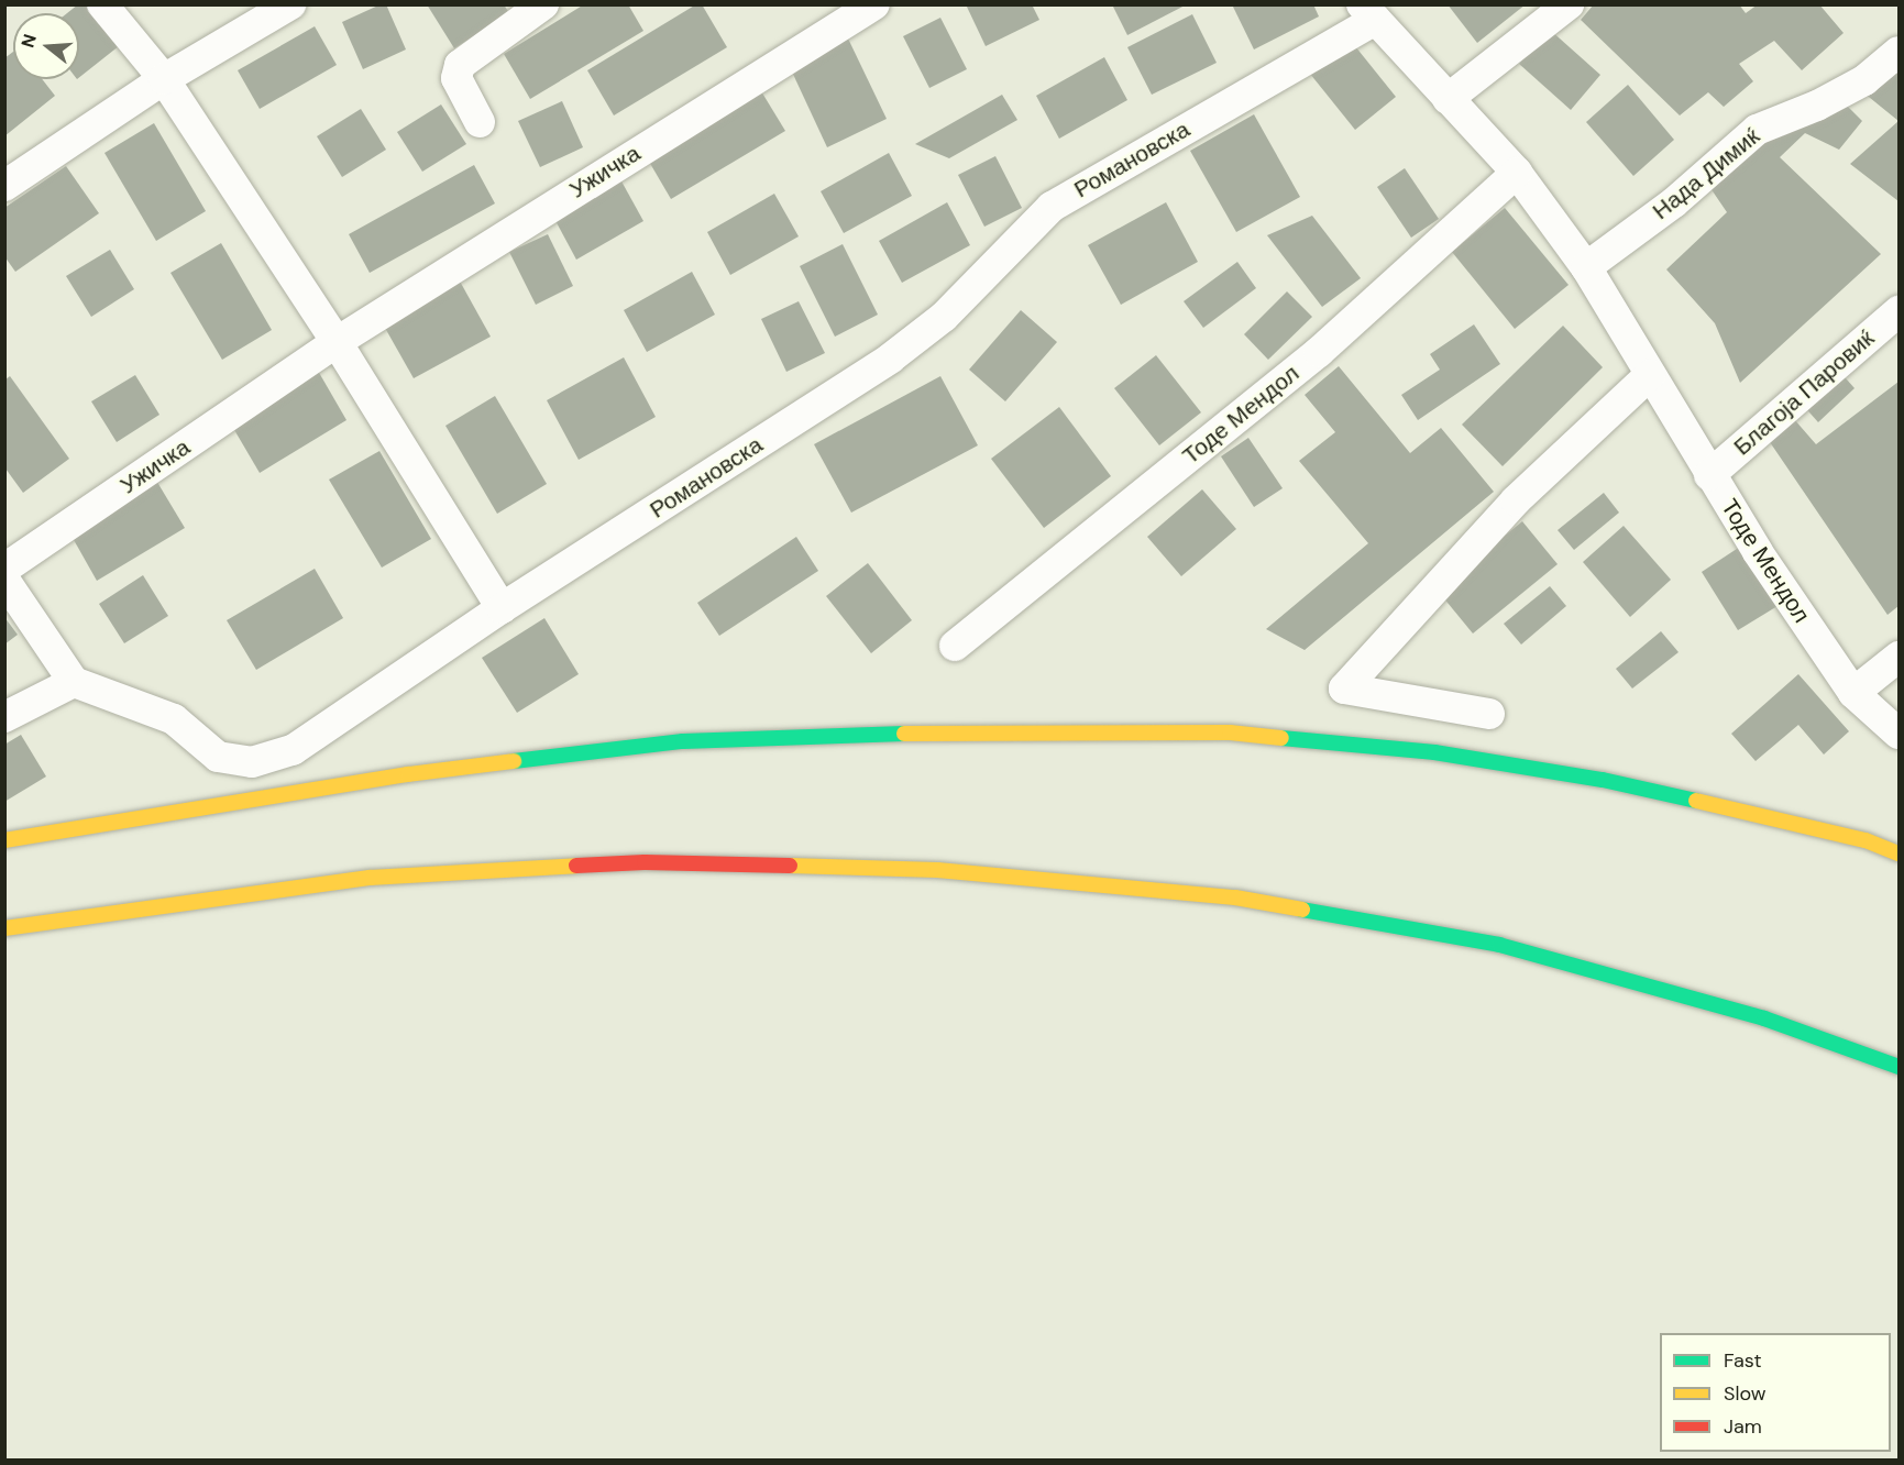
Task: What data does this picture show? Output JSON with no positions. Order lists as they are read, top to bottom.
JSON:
{
  "streets": {
    "street": [
      "Романовска",
      "Ужичка",
      "Нада Димиќ",
      "Благоја Паровиќ",
      "Тоде Мендол"
    ]
  },
  "crossings": [
    ["Романовска", "Тоде Мендол"],
    ["Нада Димиќ", "Тоде Мендол"],
    ["Благоја Паровиќ", "Тоде Мендол"]
  ],
  "legend": ["Fast", "Slow", "Jam"],
  "north": "left"
}
